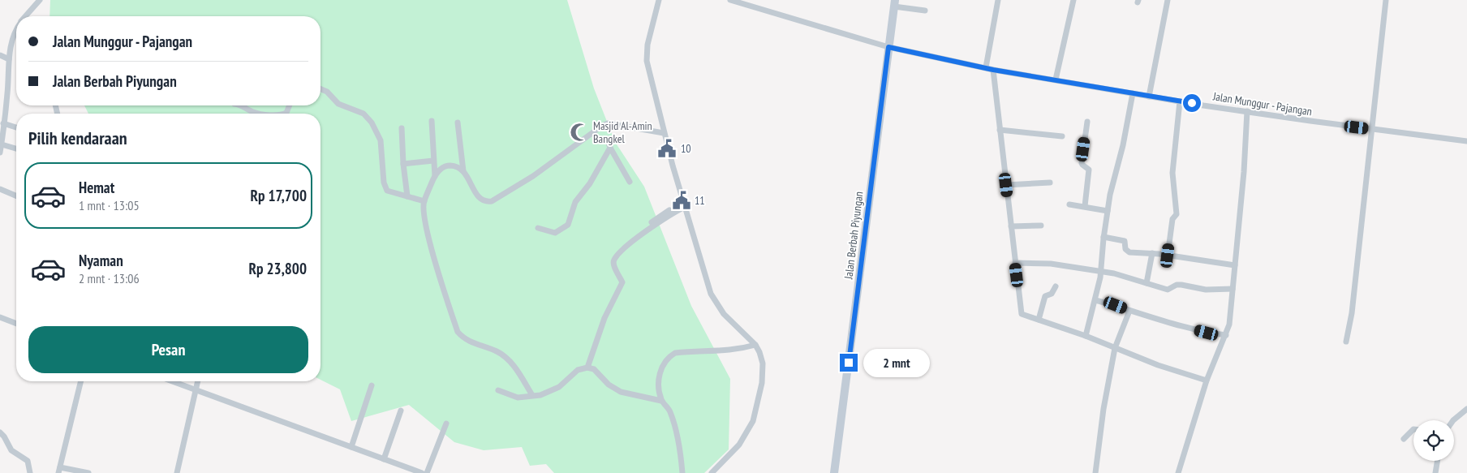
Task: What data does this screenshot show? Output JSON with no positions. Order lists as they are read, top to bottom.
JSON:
{
  "streets": {
    "street": ["Jalan Munggur - Pajangan", "Jalan Berbah Piyungan"]
  },
  "crossings": [
    ["Jalan Munggur - Pajangan", "Jalan Berbah Piyungan"]
  ],
  "places": {
    "mosque": ["Masjid Al-Amin Bangkel"],
    "public building": ["10", "11"]
  },
  "page": {
    "banner": ["Jalan Munggur - Pajangan", "Jalan Berbah Piyungan"],
    "heading": "Pilih kendaraan",
    "list": [
      {
        "name": "Hemat",
        "note": "1 mnt · 13:05",
        "value": "Rp 17,700"
      },
      {
        "name": "Nyaman",
        "note": "2 mnt · 13:06",
        "value": "Rp 23,800"
      }
    ],
    "buttons": "Pesan",
    "bubble": "2 mnt"
  }
}
